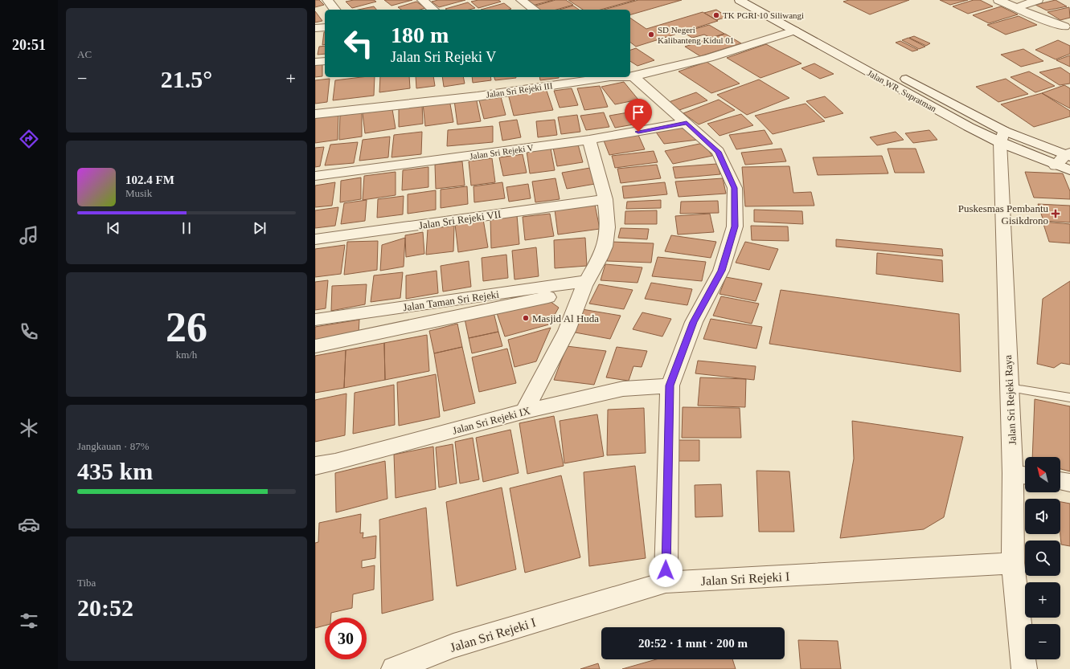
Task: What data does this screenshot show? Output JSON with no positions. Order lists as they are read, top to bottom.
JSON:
{
  "streets": {
    "street": [
      "Jalan Sri Rejeki III",
      "Jalan WR. Supratman",
      "Jalan Sri Rejeki V",
      "Jalan Sri Rejeki VII",
      "Jalan Taman Sri Rejeki",
      "Jalan Sri Rejeki Raya",
      "Jalan Sri Rejeki IX",
      "Jalan Sri Rejeki I"
    ]
  },
  "crossings": [
    ["Jalan Sri Rejeki III", "Jalan WR. Supratman"],
    ["Jalan WR. Supratman", "Jalan Sri Rejeki Raya"],
    ["Jalan Sri Rejeki Raya", "Jalan Sri Rejeki I"]
  ],
  "places": {
    "other": ["TK PGRI 10 Siliwangi", "SD Negeri Kalibanteng Kidul 01", "Masjid Al Huda"],
    "health": ["Puskesmas Pembantu Gisikdrono"]
  },
  "north": "top left",
  "page": {
    "tabs": "20:51",
    "tile": [
      "AC",
      ["26", "km/h"],
      ["Jangkauan · 87%", "435 km"],
      ["Tiba", "20:52"]
    ],
    "turn": ["180 m", "Jalan Sri Rejeki V"],
    "heat": ["−", "21.5°", "+"],
    "song": ["102.4 FM", "Musik"],
    "map_buttons": ["+", "−"],
    "limit": "30",
    "trip": "20:52 · 1 mnt · 200 m"
  }
}
